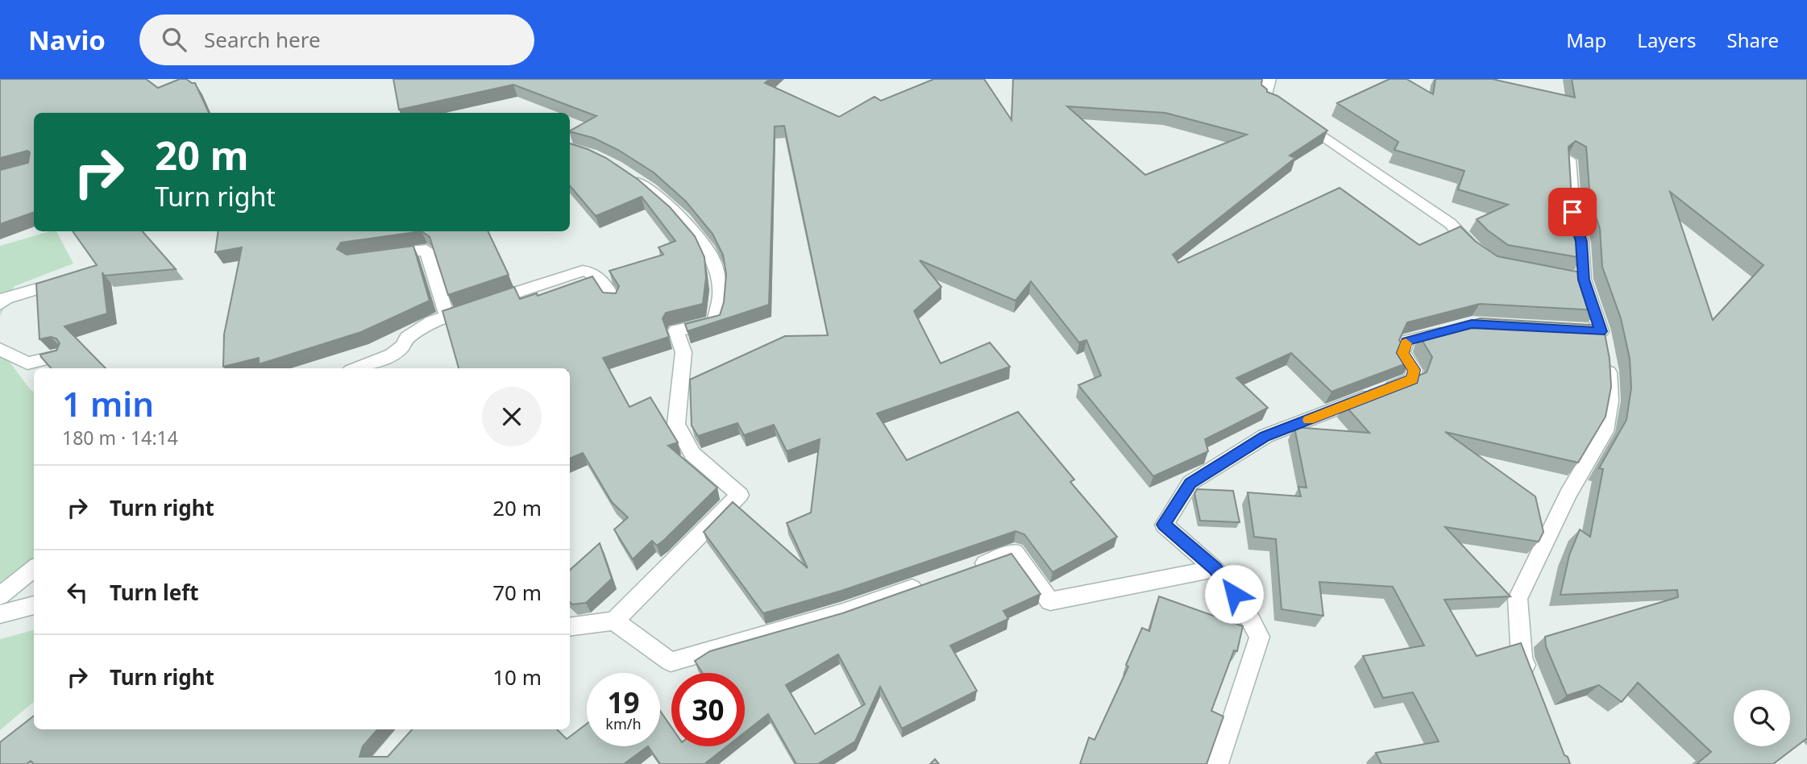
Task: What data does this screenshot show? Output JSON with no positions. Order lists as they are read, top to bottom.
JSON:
{
  "page": {
    "header": "Navio",
    "search": "Search here",
    "nav": ["Map", "Layers", "Share"],
    "turn": ["20 m", "Turn right"],
    "heading": ["1 min", "180 m · 14:14"],
    "list": [
      {
        "name": "Turn right",
        "value": "20 m"
      },
      {
        "name": "Turn left",
        "value": "70 m"
      },
      {
        "name": "Turn right",
        "value": "10 m"
      }
    ],
    "speed": "19 km/h",
    "limit": "30"
  }
}
